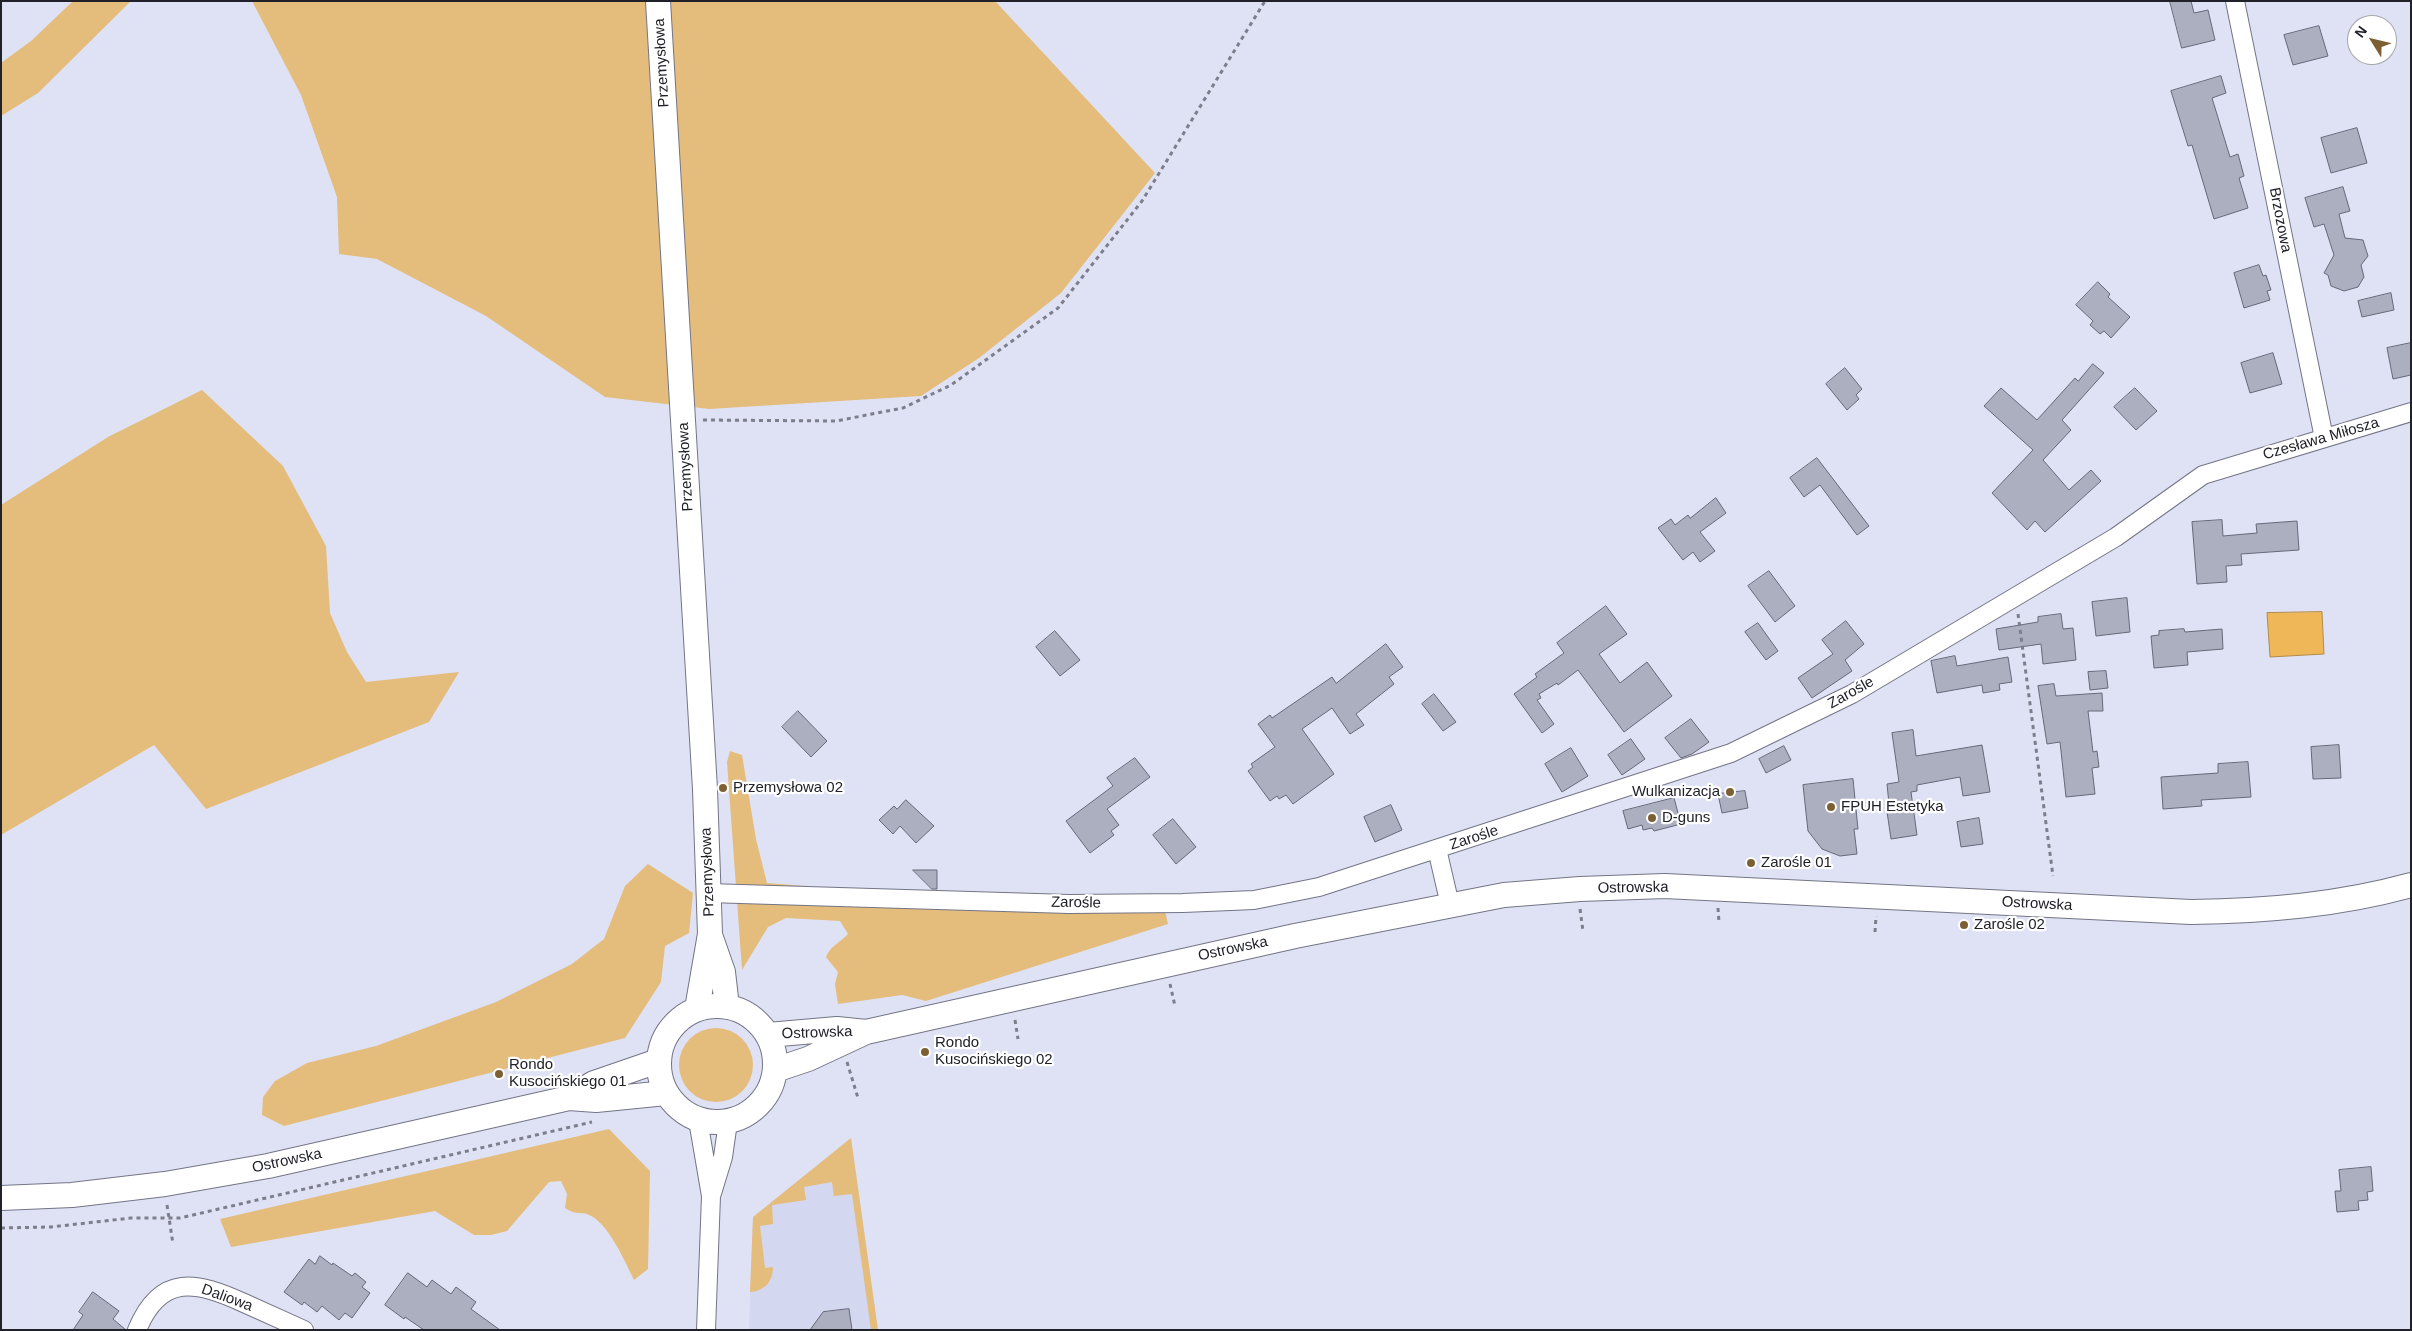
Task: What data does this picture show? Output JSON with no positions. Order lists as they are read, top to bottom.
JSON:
{
  "streets": {
    "main road": ["Przemysłowa", "Ostrowska"],
    "street": [
      "Brzozowa",
      "Czesława Miłosza",
      "Zarośle",
      "Daliowa"
    ]
  },
  "crossings": [
    ["Przemysłowa", "Zarośle"],
    ["Przemysłowa", "Ostrowska"],
    ["Brzozowa", "Czesława Miłosza"],
    ["Czesława Miłosza", "Zarośle"],
    ["Zarośle", "Ostrowska"]
  ],
  "places": [
    "Przemysłowa 02",
    "Wulkanizacja",
    "FPUH Estetyka",
    "D-guns",
    "Zarośle 01",
    "Zarośle 02",
    "Rondo Kusocińskiego 02",
    "Rondo Kusocińskiego 01"
  ],
  "north": "top left"
}
